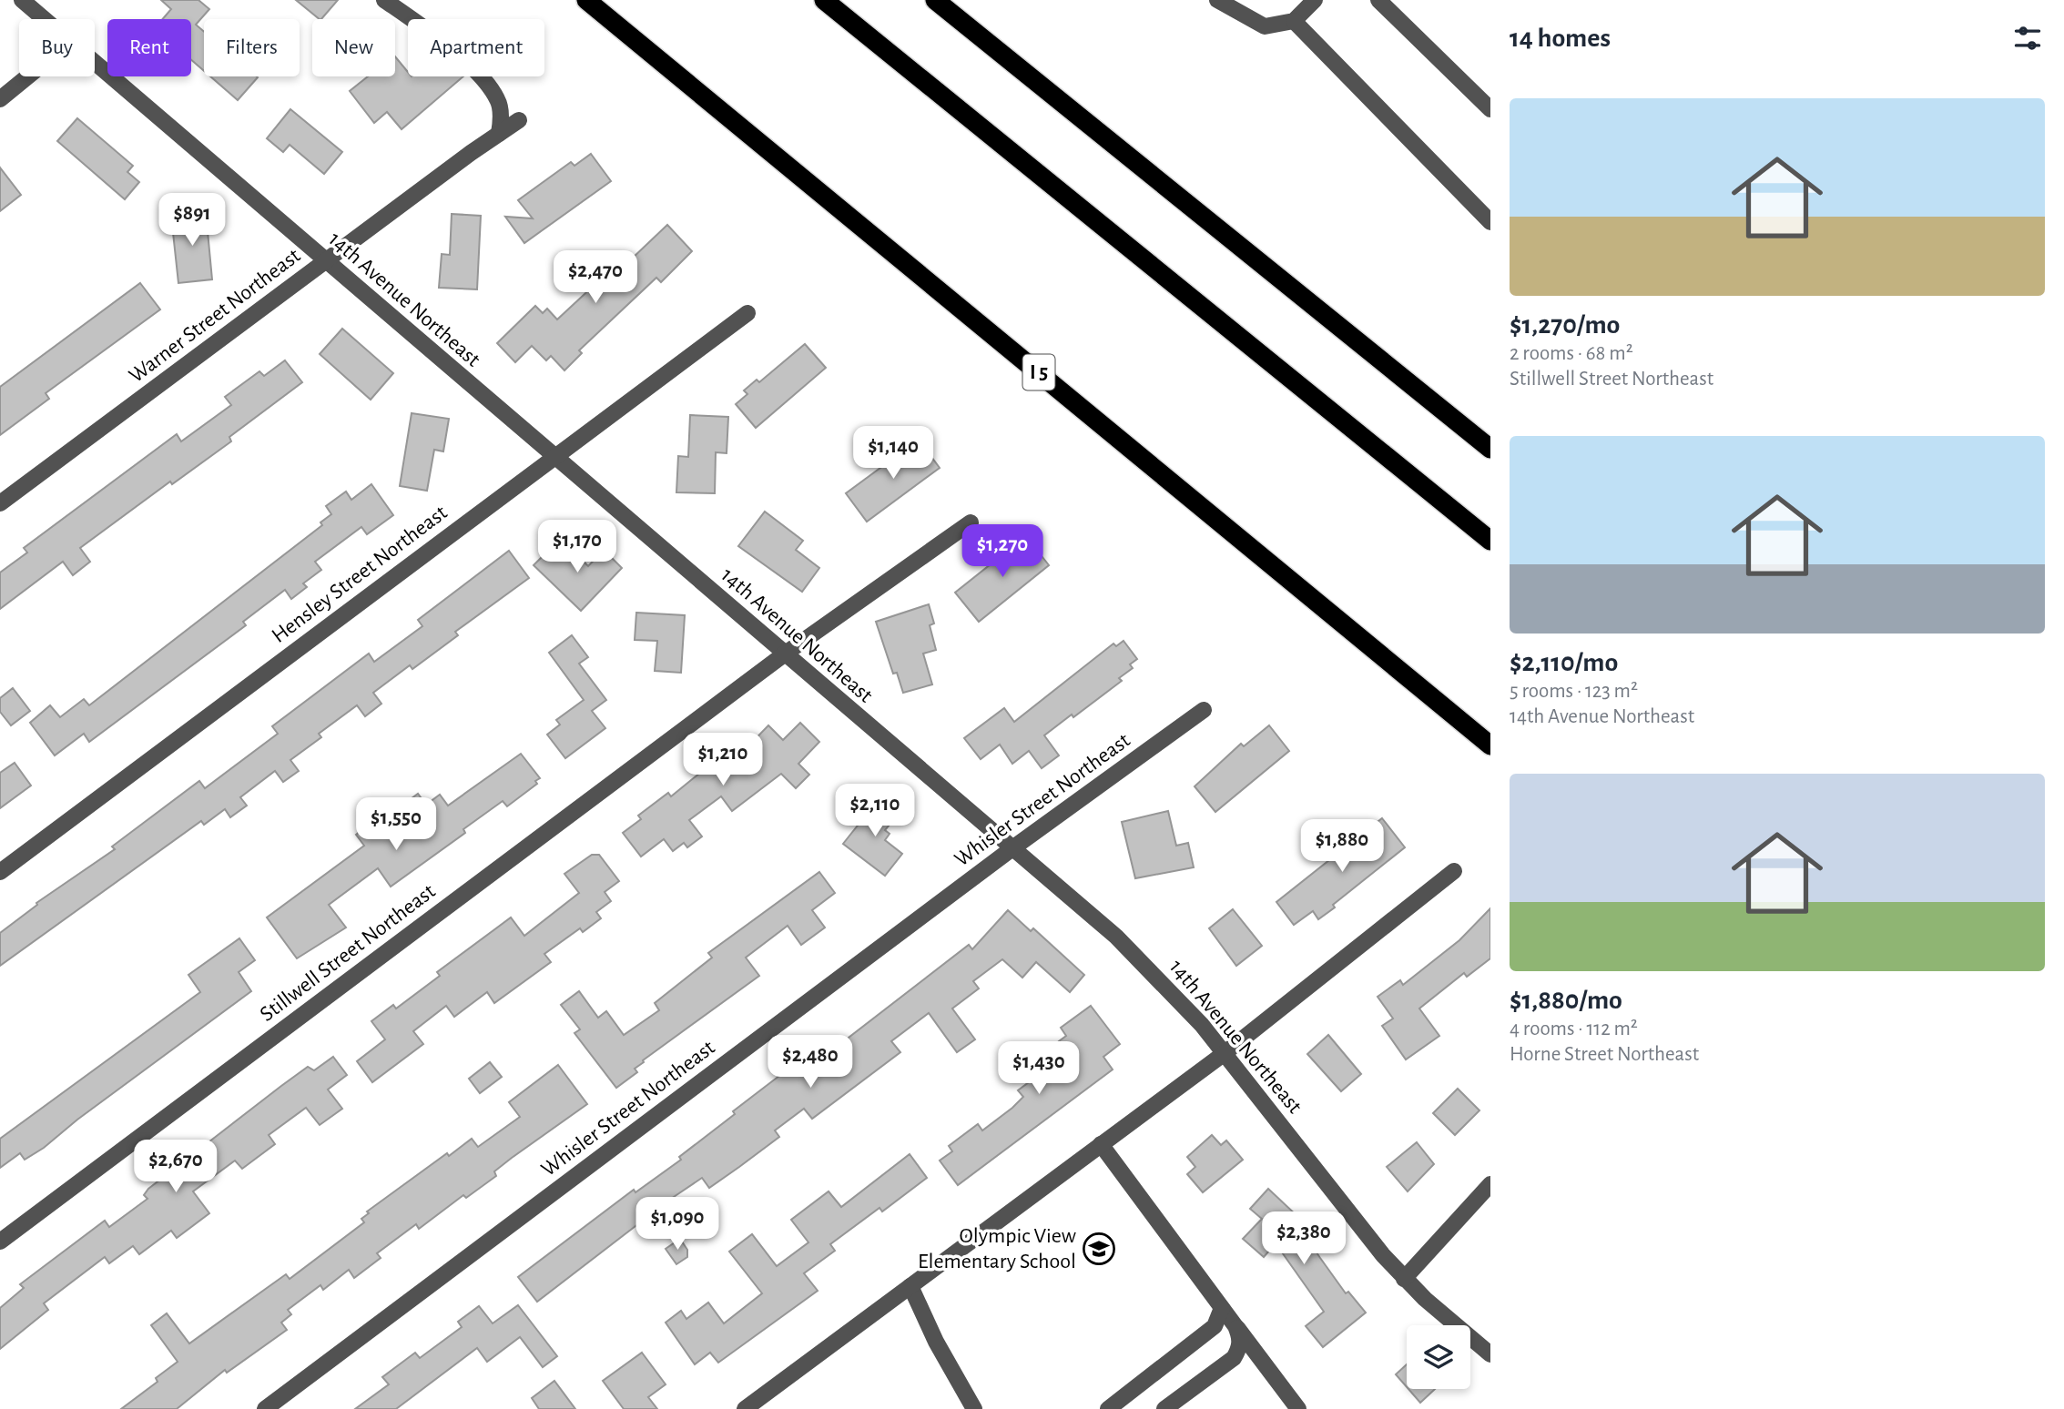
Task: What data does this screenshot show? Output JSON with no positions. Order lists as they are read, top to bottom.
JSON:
{
  "streets": {
    "highway": ["I 5"],
    "street": [
      "14th Avenue Northeast",
      "Warner Street Northeast",
      "Hensley Street Northeast",
      "Whisler Street Northeast",
      "Stillwell Street Northeast"
    ]
  },
  "crossings": [
    ["14th Avenue Northeast", "Warner Street Northeast"],
    ["14th Avenue Northeast", "Hensley Street Northeast"],
    ["14th Avenue Northeast", "Whisler Street Northeast"],
    ["14th Avenue Northeast", "Stillwell Street Northeast"]
  ],
  "places": {
    "school or university": ["Olympic View Elementary School"]
  },
  "page": {
    "heading": "14 homes",
    "chip": [
      "Buy",
      "Rent",
      "Filters",
      "New",
      "Apartment"
    ],
    "list": [
      {
        "name": "$1,270/mo",
        "note": "2 rooms · 68 m² · Stillwell Street Northeast"
      },
      {
        "name": "$2,110/mo",
        "note": "5 rooms · 123 m² · 14th Avenue Northeast"
      },
      {
        "name": "$1,880/mo",
        "note": "4 rooms · 112 m² · Horne Street Northeast"
      }
    ],
    "price": [
      "$891",
      "$2,470",
      "$1,140",
      "$1,170",
      "$1,270",
      "$1,210",
      "$2,110",
      "$1,550",
      "$1,880",
      "$2,480",
      "$1,430",
      "$2,670",
      "$1,090",
      "$2,380"
    ]
  }
}
